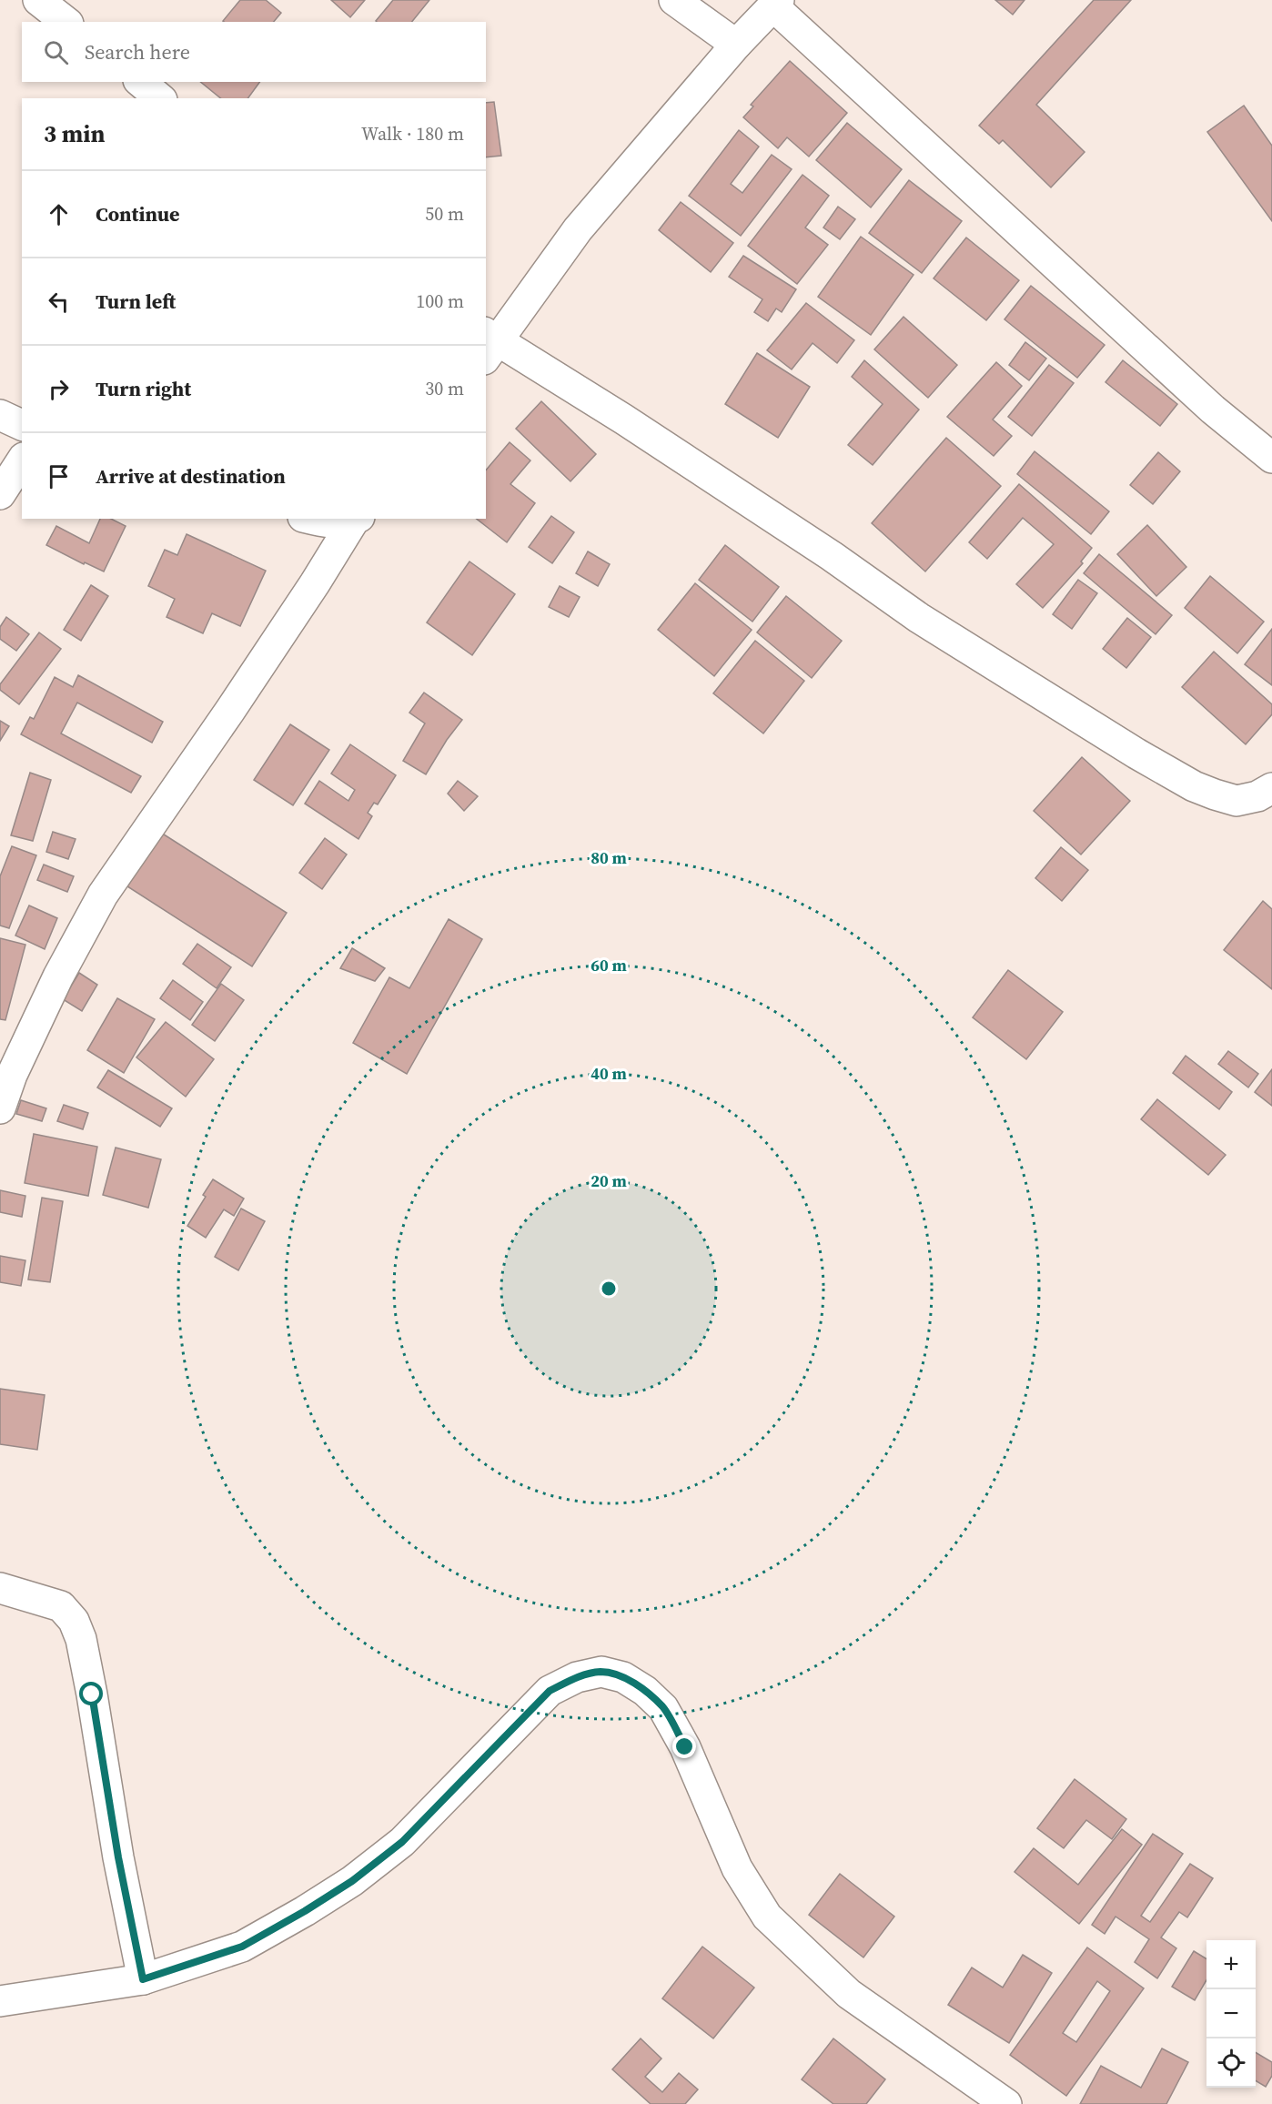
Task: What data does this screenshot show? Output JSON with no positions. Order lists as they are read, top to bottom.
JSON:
{
  "page": {
    "search": "Search here",
    "heading": ["3 min", "Walk · 180 m"],
    "list": [
      ["Continue", "50 m"],
      ["Turn left", "100 m"],
      ["Turn right", "30 m"],
      "Arrive at destination"
    ],
    "map_buttons": ["+", "−"]
  },
  "rings": [
    "80 m",
    "60 m",
    "40 m",
    "20 m"
  ]
}
